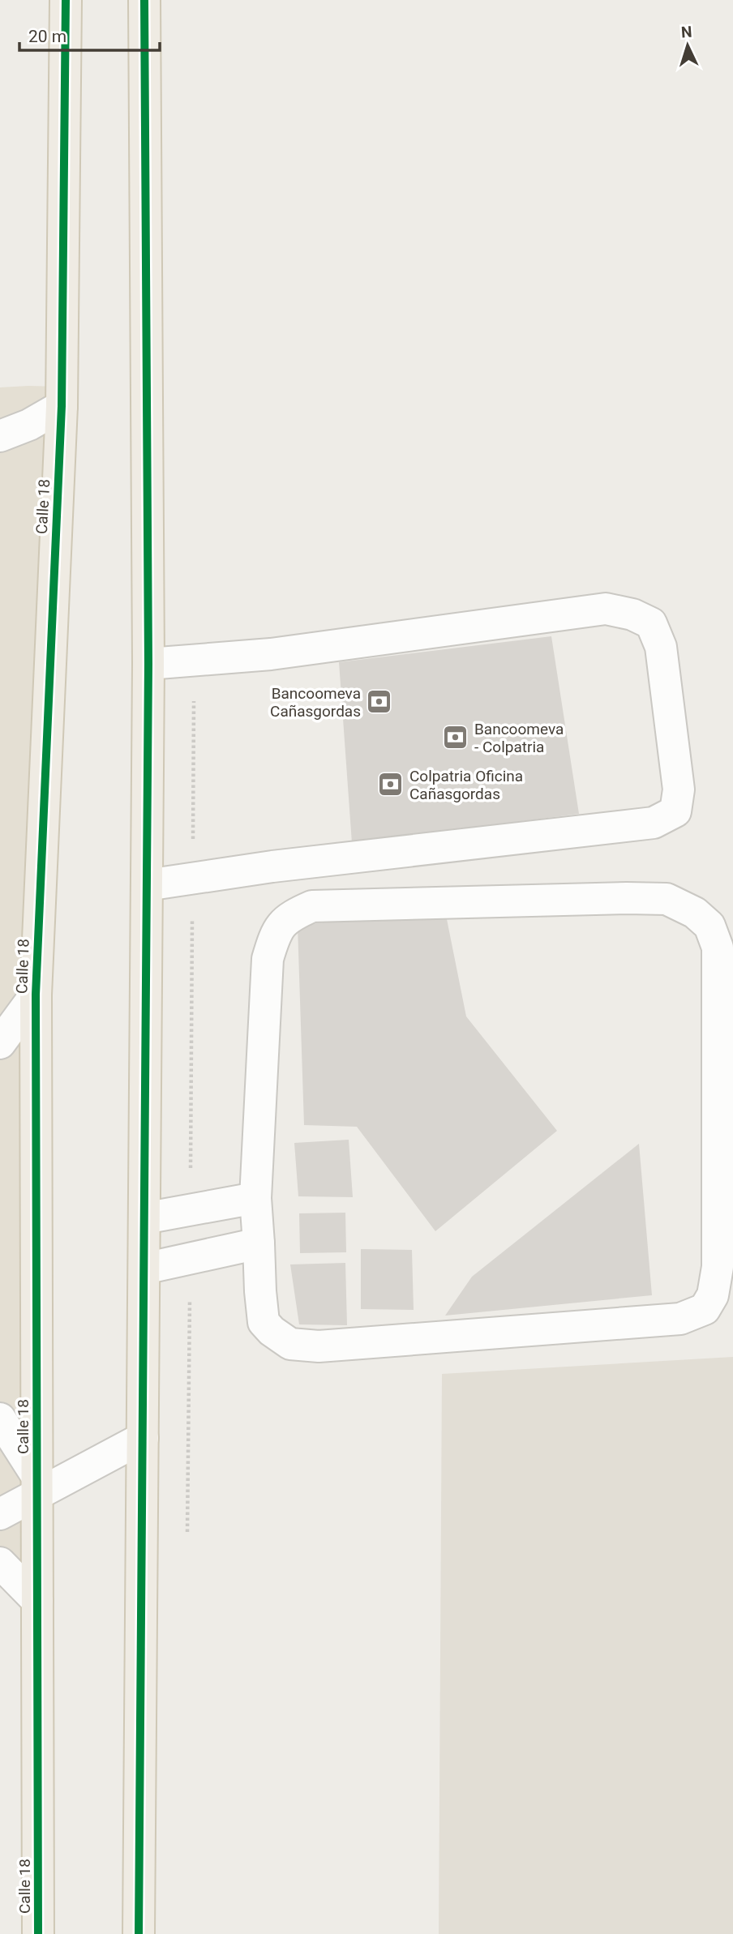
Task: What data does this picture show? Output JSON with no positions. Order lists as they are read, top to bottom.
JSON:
{
  "streets": {
    "main road": ["Calle 18"]
  },
  "places": {
    "bank": ["Bancoomeva Cañasgordas", "Bancoomeva - Colpatria", "Colpatria Oficina Cañasgordas"]
  },
  "scale_bar": "20 m",
  "north": "top"
}
